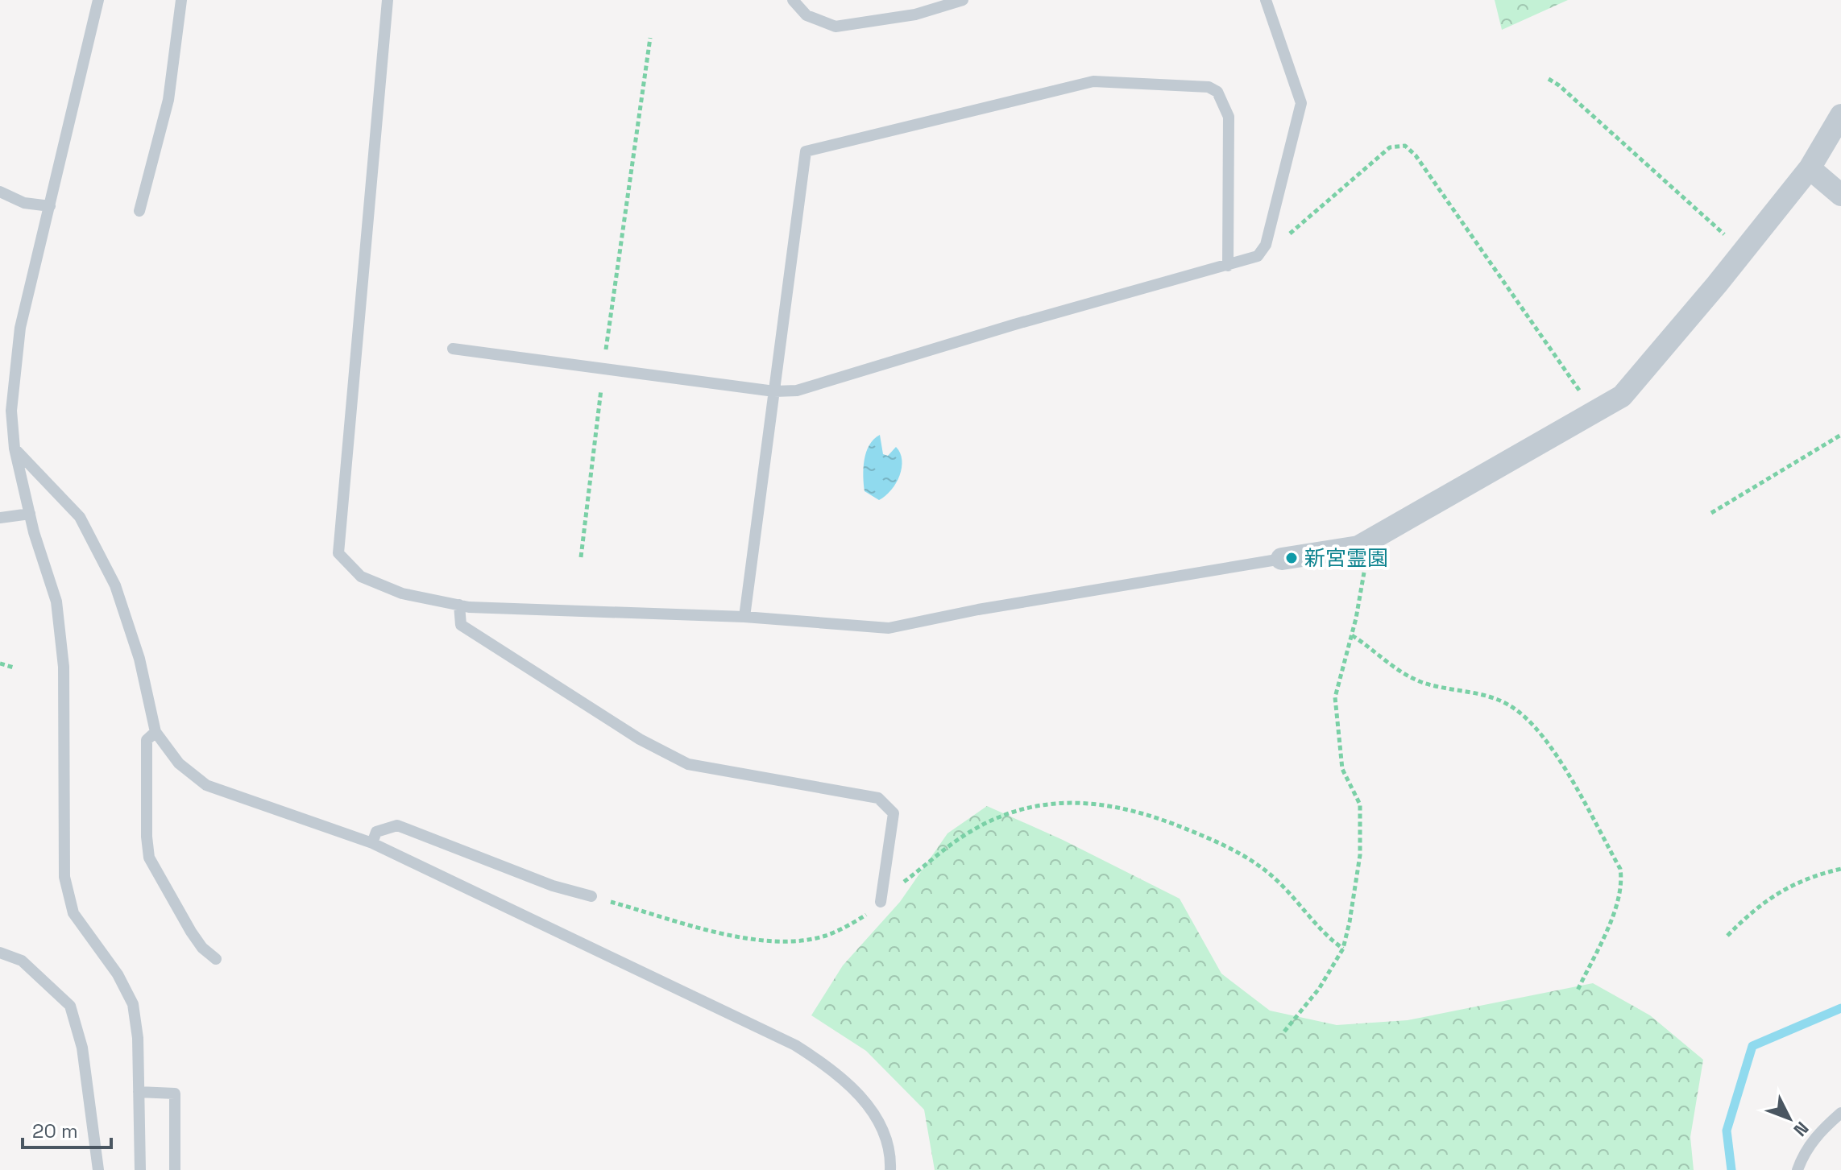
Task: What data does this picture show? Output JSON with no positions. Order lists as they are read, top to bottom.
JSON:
{
  "places": ["新宮霊園"],
  "scale_bar": "20 m",
  "north": "bottom right"
}
